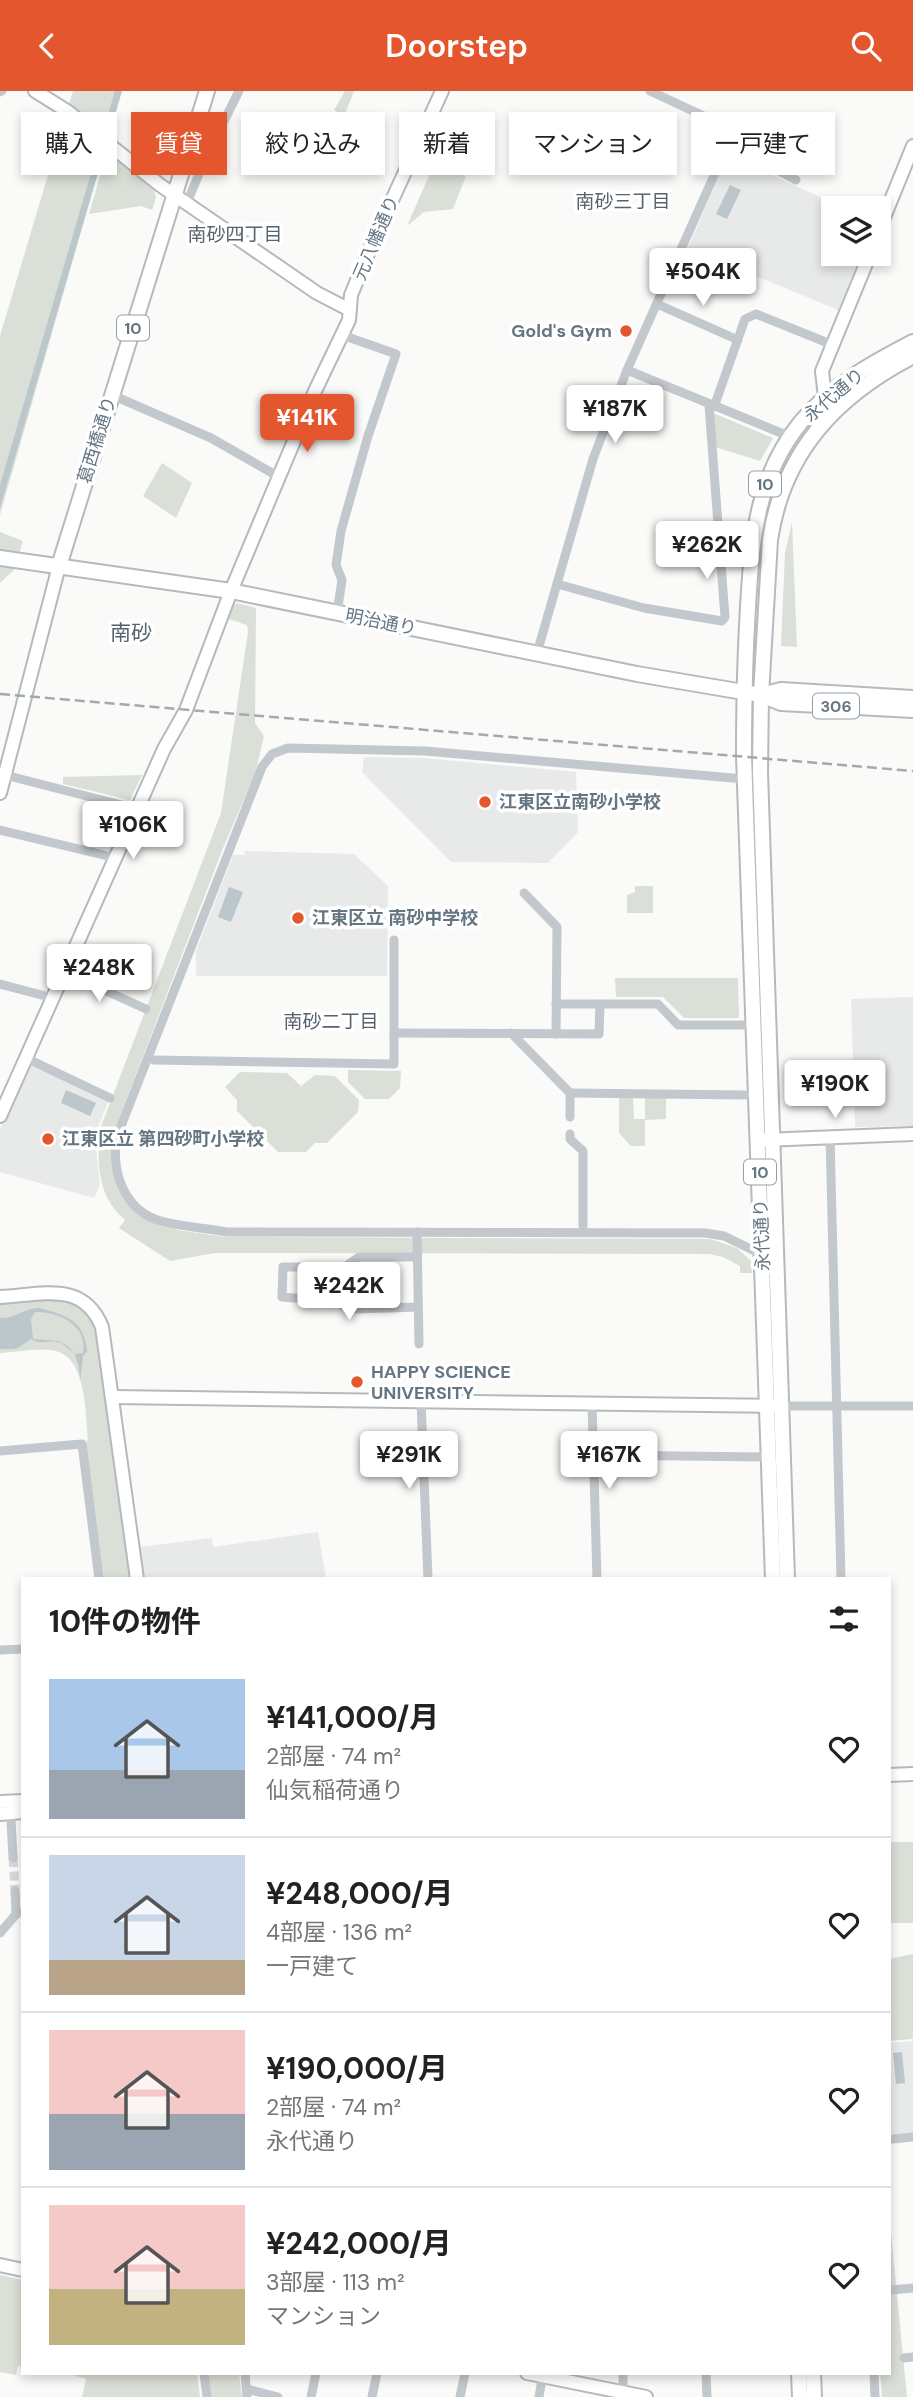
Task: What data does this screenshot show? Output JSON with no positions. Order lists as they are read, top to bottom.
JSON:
{
  "streets": {
    "main road": [
      "10",
      "永代通り",
      "葛西橋通り",
      "明治通り",
      "306"
    ],
    "street": ["元八幡通り"]
  },
  "crossings": [
    ["元八幡通り", "明治通り"],
    ["永代通り", "明治通り"],
    ["葛西橋通り", "明治通り"]
  ],
  "districts": [
    "南砂三丁目",
    "南砂四丁目",
    "南砂",
    "南砂二丁目"
  ],
  "places": [
    "Gold's Gym",
    "江東区立南砂小学校",
    "江東区立 南砂中学校",
    "江東区立 第四砂町小学校",
    "HAPPY SCIENCE UNIVERSITY"
  ],
  "page": {
    "header": "Doorstep",
    "chip": [
      "購入",
      "賃貸",
      "絞り込み",
      "新着",
      "マンション",
      "一戸建て"
    ],
    "price": [
      "¥504K",
      "¥187K",
      "¥141K",
      "¥262K",
      "¥106K",
      "¥248K",
      "¥190K",
      "¥242K",
      "¥291K",
      "¥167K"
    ],
    "heading": "10件の物件",
    "list": [
      {
        "name": "¥141,000/月",
        "note": "2部屋 · 74 m² · 仙気稲荷通り"
      },
      {
        "name": "¥248,000/月",
        "note": "4部屋 · 136 m² · 一戸建て"
      },
      {
        "name": "¥190,000/月",
        "note": "2部屋 · 74 m² · 永代通り"
      },
      {
        "name": "¥242,000/月",
        "note": "3部屋 · 113 m² · マンション"
      }
    ]
  }
}
